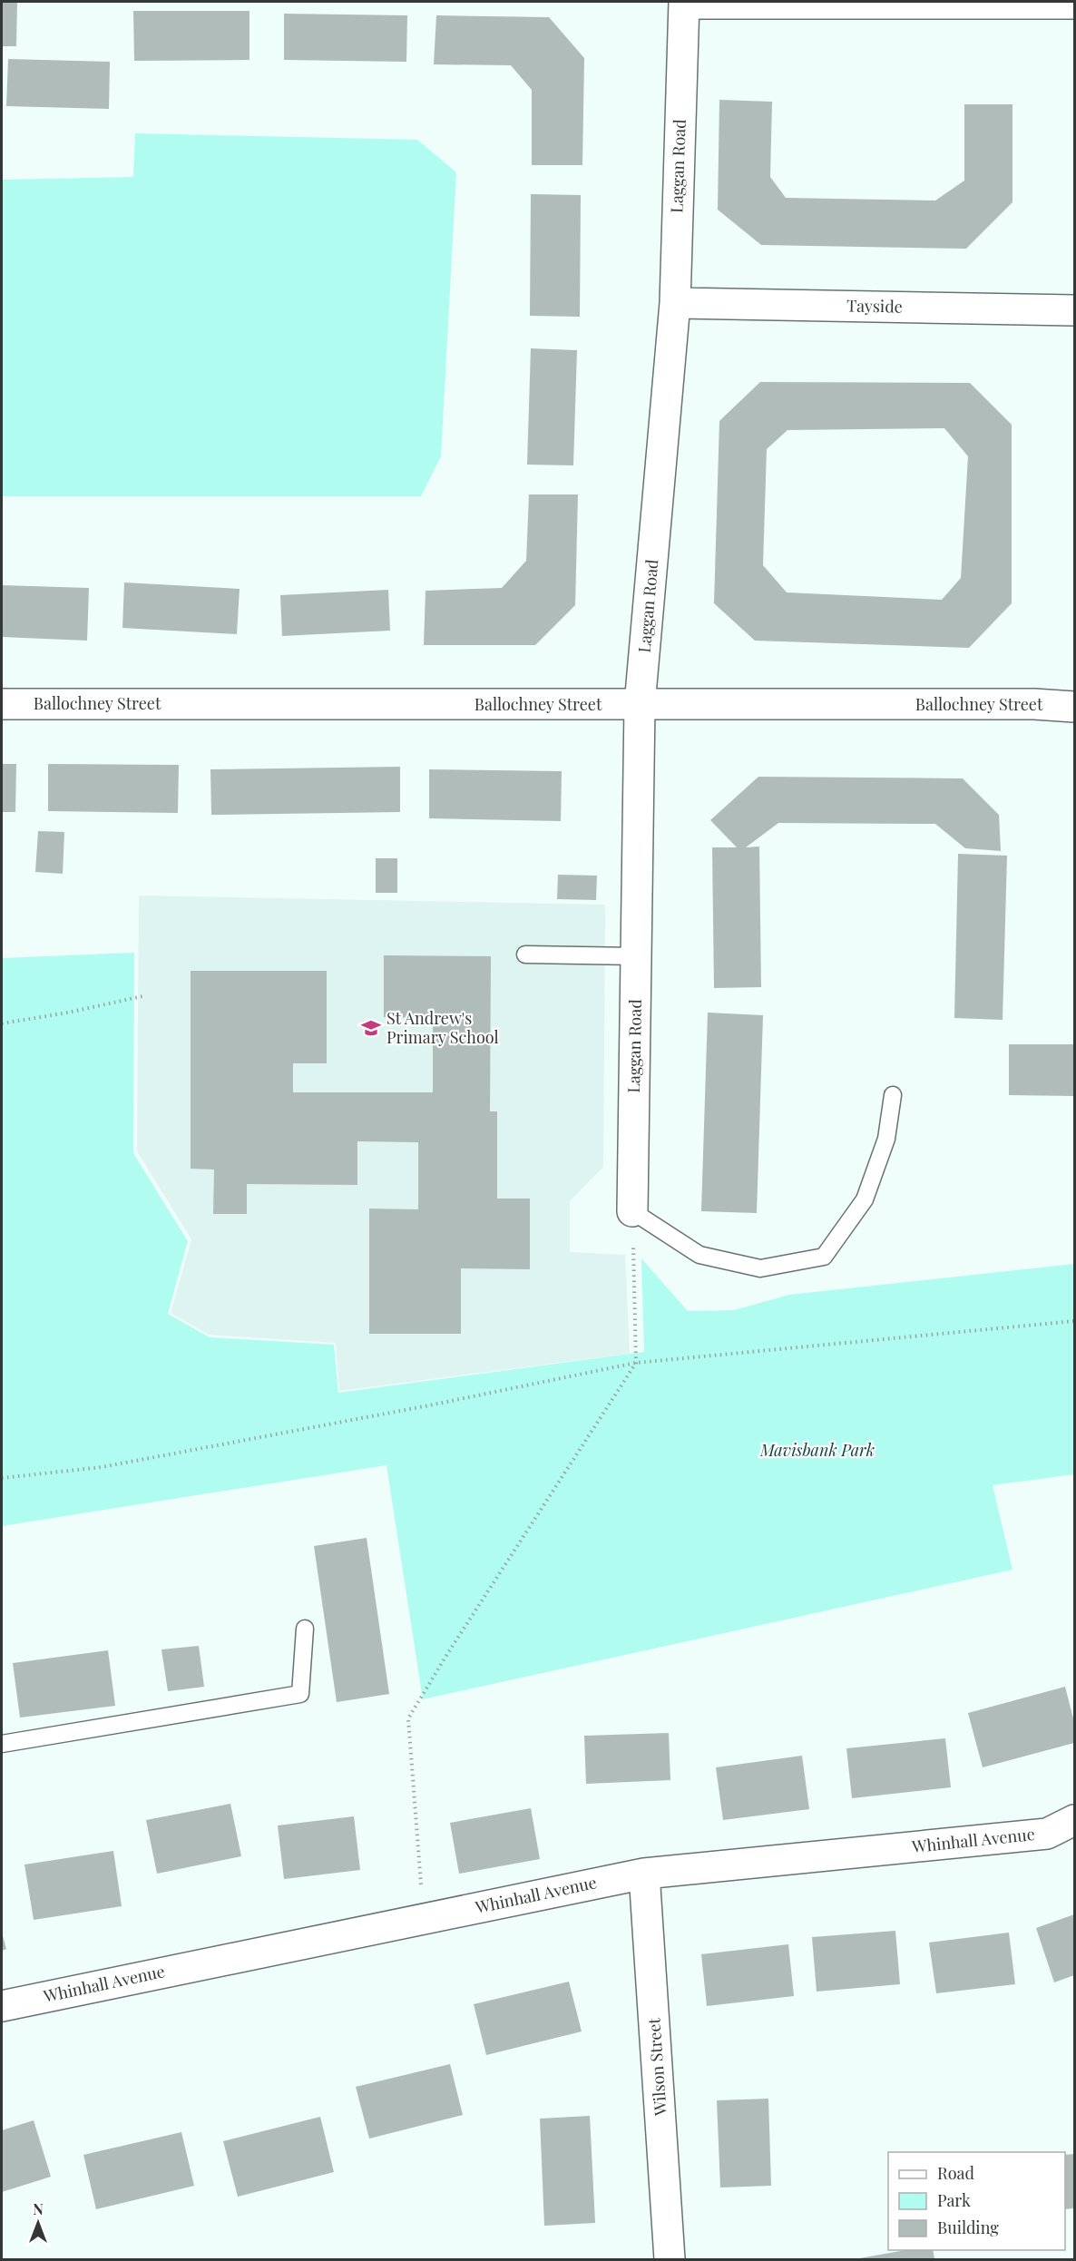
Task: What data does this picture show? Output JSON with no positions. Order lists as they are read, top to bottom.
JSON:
{
  "streets": {
    "street": [
      "Laggan Road",
      "Tayside",
      "Ballochney Street",
      "Whinhall Avenue",
      "Wilson Street"
    ]
  },
  "crossings": [
    ["Laggan Road", "Tayside"],
    ["Laggan Road", "Ballochney Street"],
    ["Whinhall Avenue", "Wilson Street"]
  ],
  "parks": ["Mavisbank Park"],
  "places": {
    "school or university": ["St Andrew's Primary School"]
  },
  "legend": ["Road", "Park", "Building"],
  "north": "top"
}
